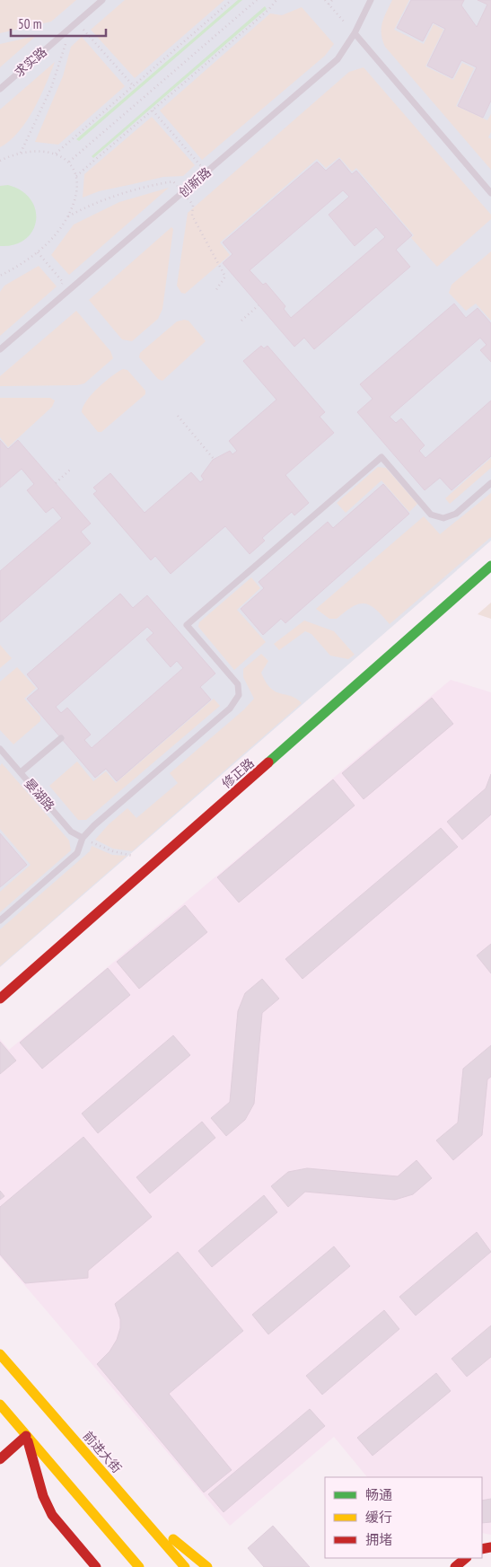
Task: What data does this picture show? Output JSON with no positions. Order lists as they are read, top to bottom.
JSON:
{
  "streets": {
    "main road": ["修正路", "前进大街"],
    "lane": ["求实路", "创新路", "晏湖路"]
  },
  "legend": ["畅通", "缓行", "拥堵"],
  "scale_bar": "50 m"
}
